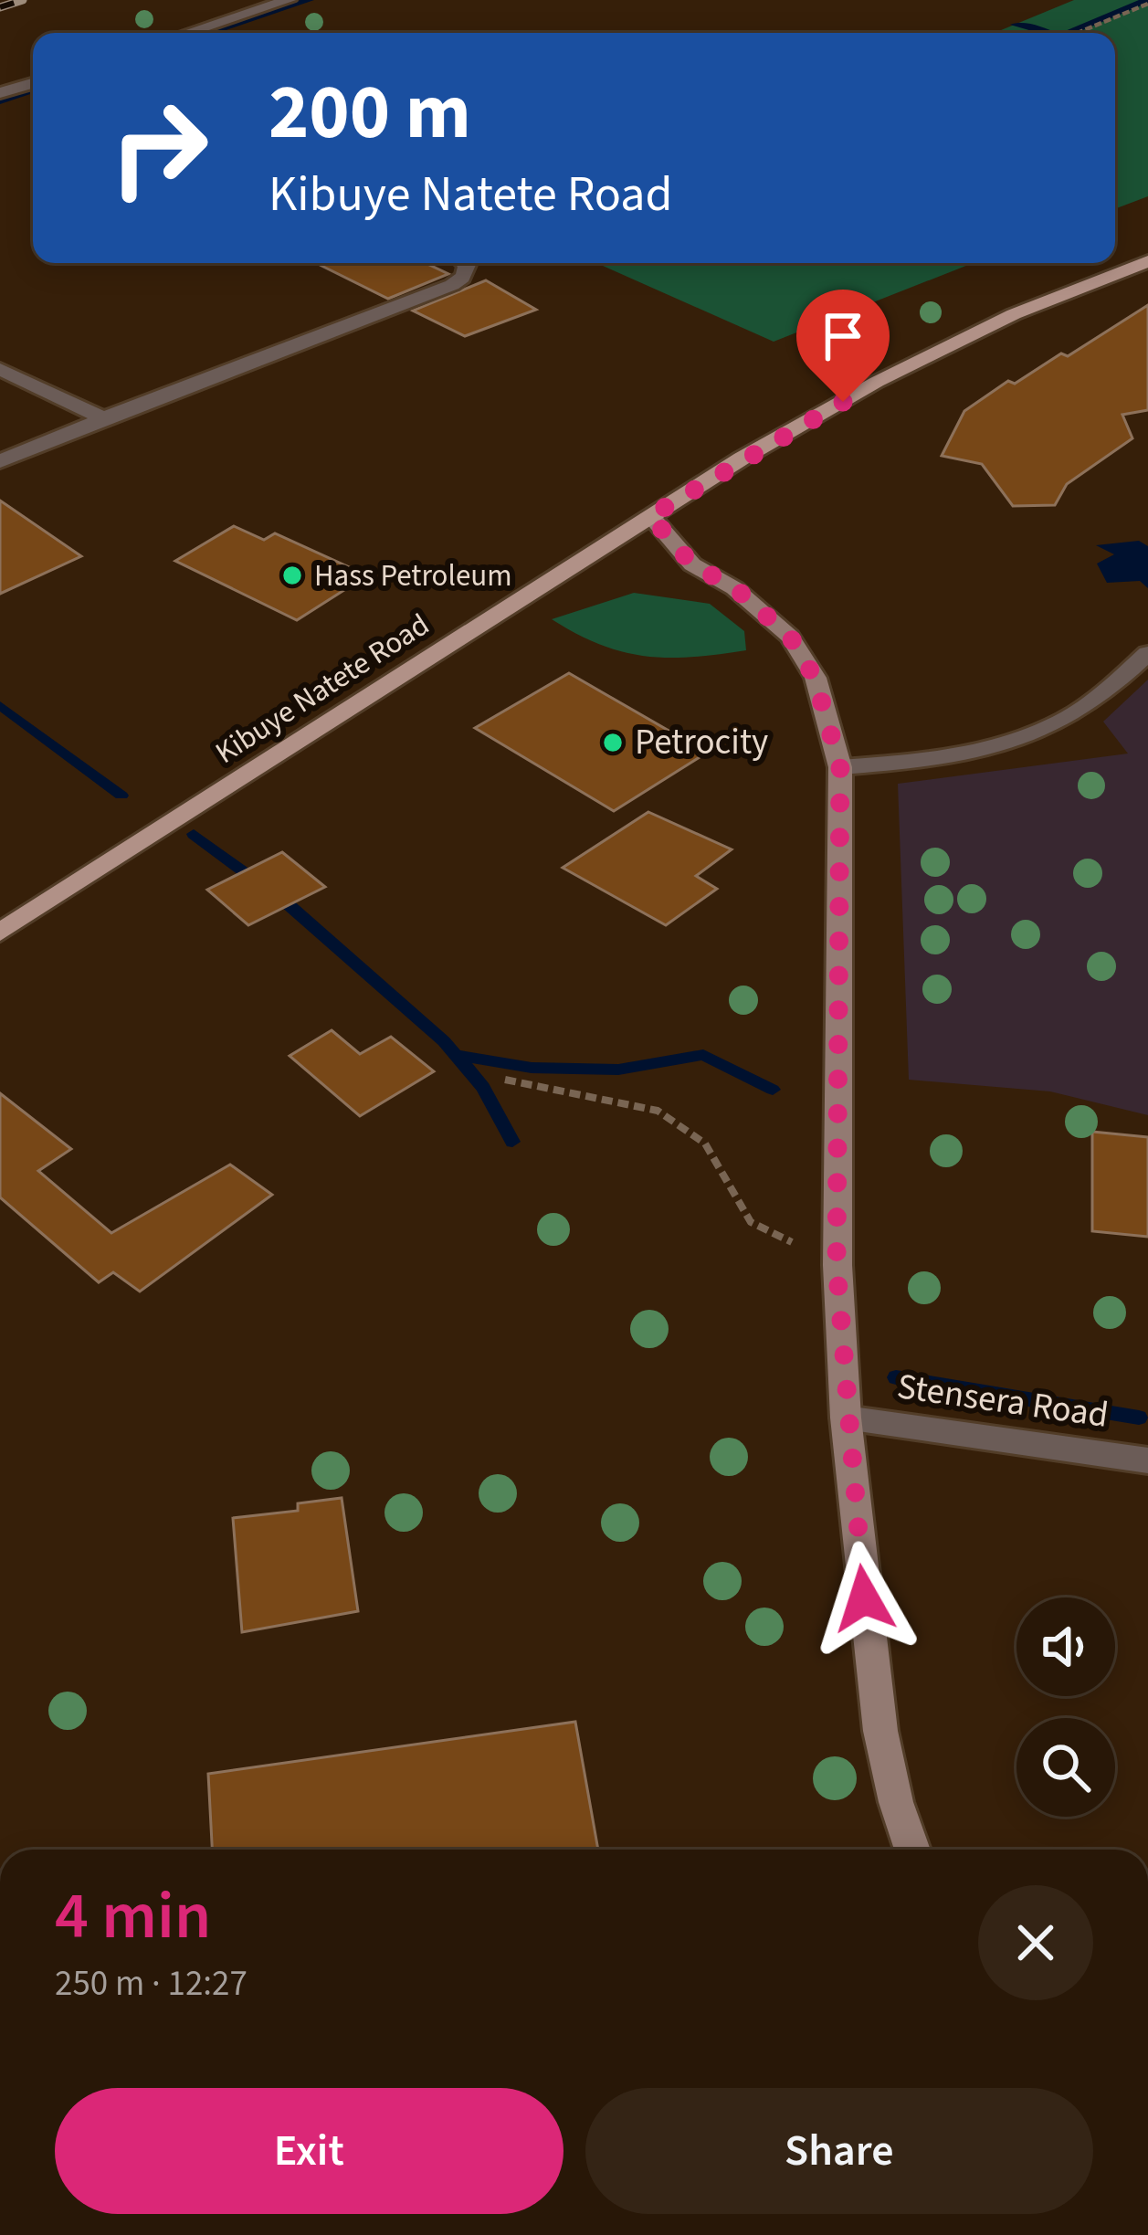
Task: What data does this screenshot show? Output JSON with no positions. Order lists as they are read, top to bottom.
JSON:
{
  "streets": {
    "main road": ["Kibuye Natete Road"],
    "street": ["Stensera Road"]
  },
  "places": ["Hass Petroleum", "Petrocity"],
  "page": {
    "turn": ["200 m", "Kibuye Natete Road"],
    "heading": ["4 min", "250 m · 12:27"],
    "buttons": ["Exit", "Share"]
  }
}
